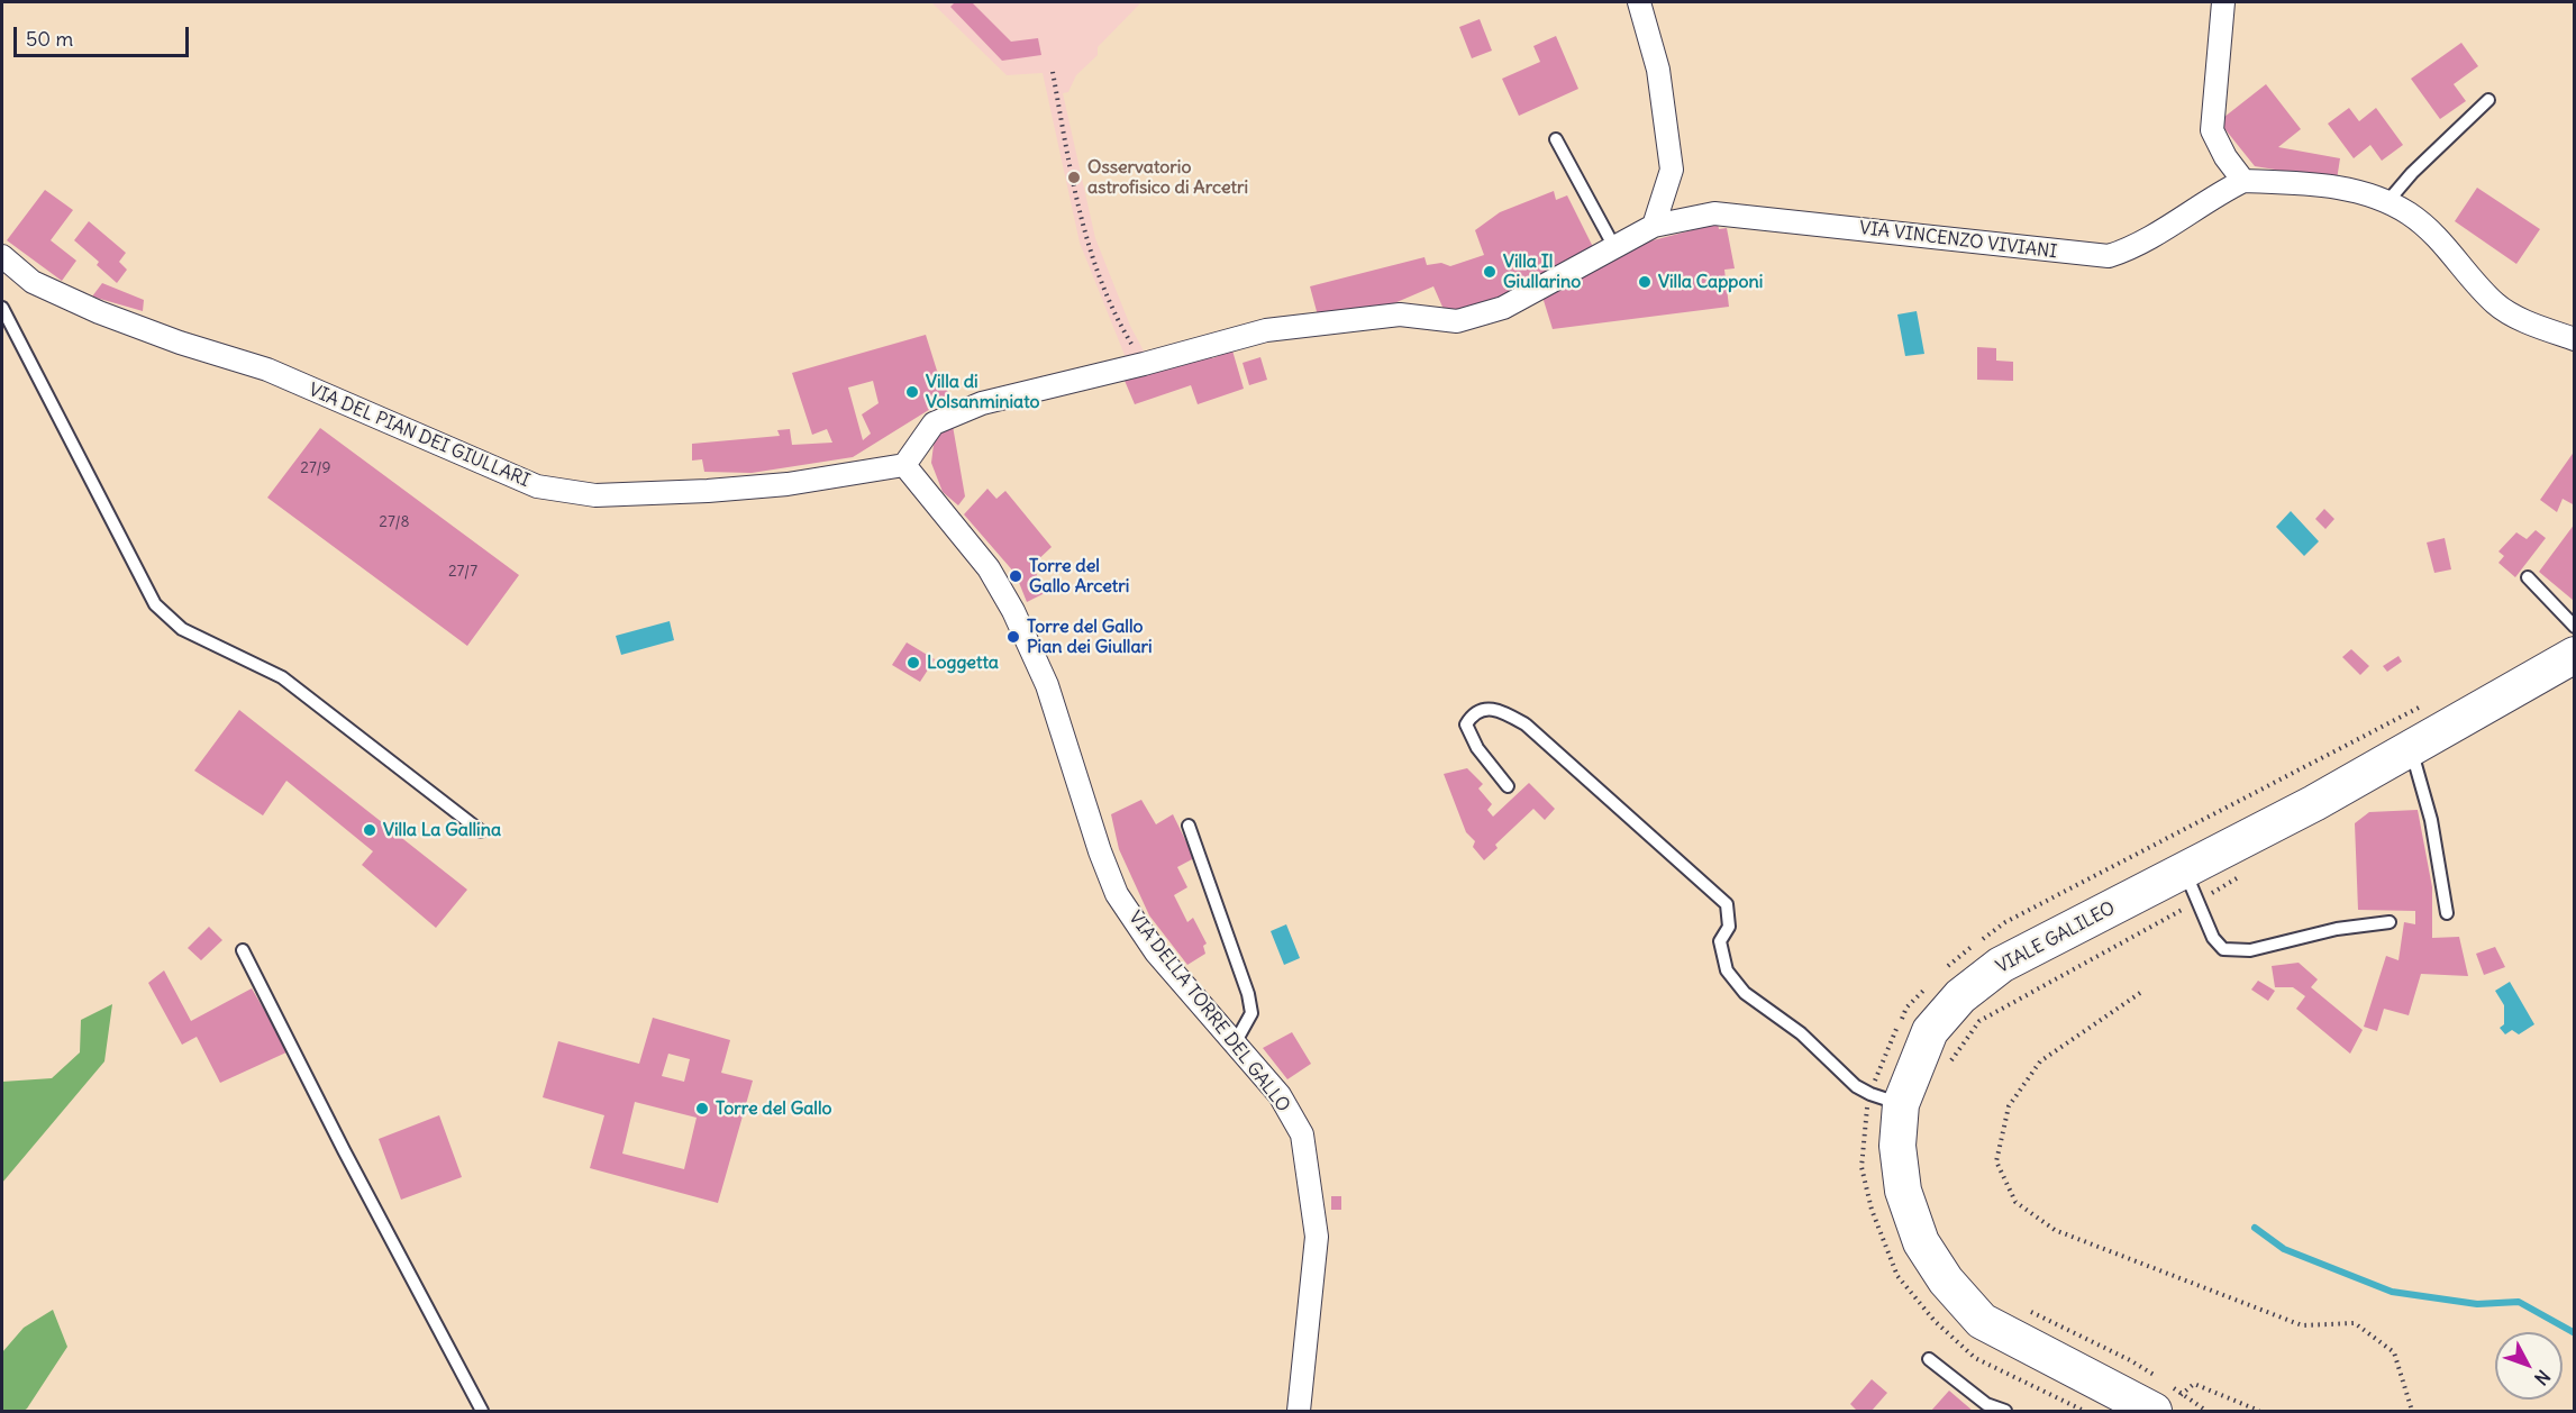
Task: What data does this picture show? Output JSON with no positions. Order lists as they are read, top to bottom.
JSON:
{
  "streets": {
    "main road": ["VIALE GALILEO"],
    "street": ["VIA VINCENZO VIVIANI", "VIA DEL PIAN DEI GIULLARI", "VIA DELLA TORRE DEL GALLO"]
  },
  "crossings": [
    ["VIA DEL PIAN DEI GIULLARI", "VIA DELLA TORRE DEL GALLO"]
  ],
  "places": [
    "Osservatorio astrofisico di Arcetri",
    "Villa Il Giullarino",
    "Villa Capponi",
    "Villa di Volsanminiato",
    "Torre del Gallo Arcetri",
    "Torre del Gallo Pian dei Giullari",
    "Loggetta",
    "Villa La Gallina",
    "Torre del Gallo"
  ],
  "house_numbers": ["27/9", "27/8", "27/7"],
  "scale_bar": "50 m",
  "north": "bottom right"
}
